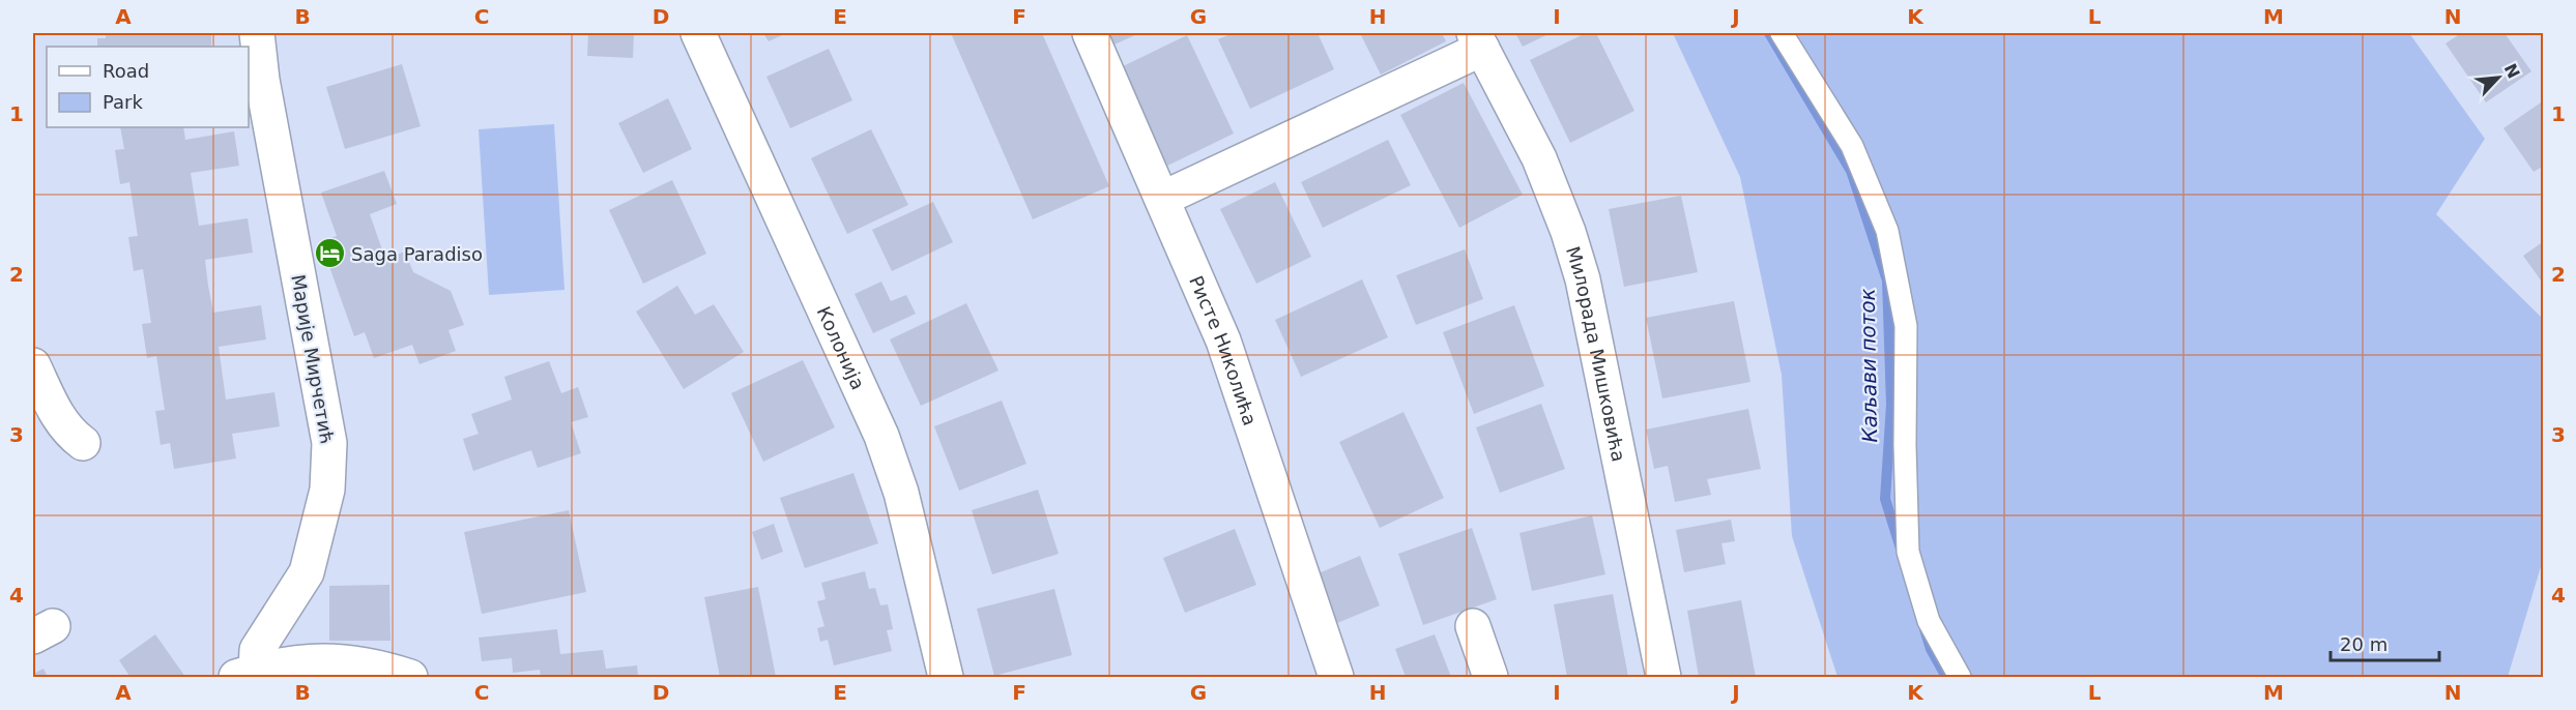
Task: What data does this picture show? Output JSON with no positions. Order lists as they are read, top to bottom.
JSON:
{
  "streets": {
    "street": [
      "Колонија",
      "Ристе Николића",
      "Милорада Мишковића",
      "Марије Мирчетић"
    ]
  },
  "crossings": [
    ["Ристе Николића", "Милорада Мишковића"]
  ],
  "water": ["Каљави поток"],
  "places": {
    "hotel": ["Saga Paradiso"]
  },
  "legend": ["Road", "Park"],
  "scale_bar": "20 m",
  "north": "top right",
  "grid": {
    "columns": [
      "A",
      "B",
      "C",
      "D",
      "E",
      "F",
      "G",
      "H",
      "I",
      "J",
      "K",
      "L",
      "M",
      "N"
    ],
    "rows": [
      "1",
      "2",
      "3",
      "4"
    ]
  }
}
